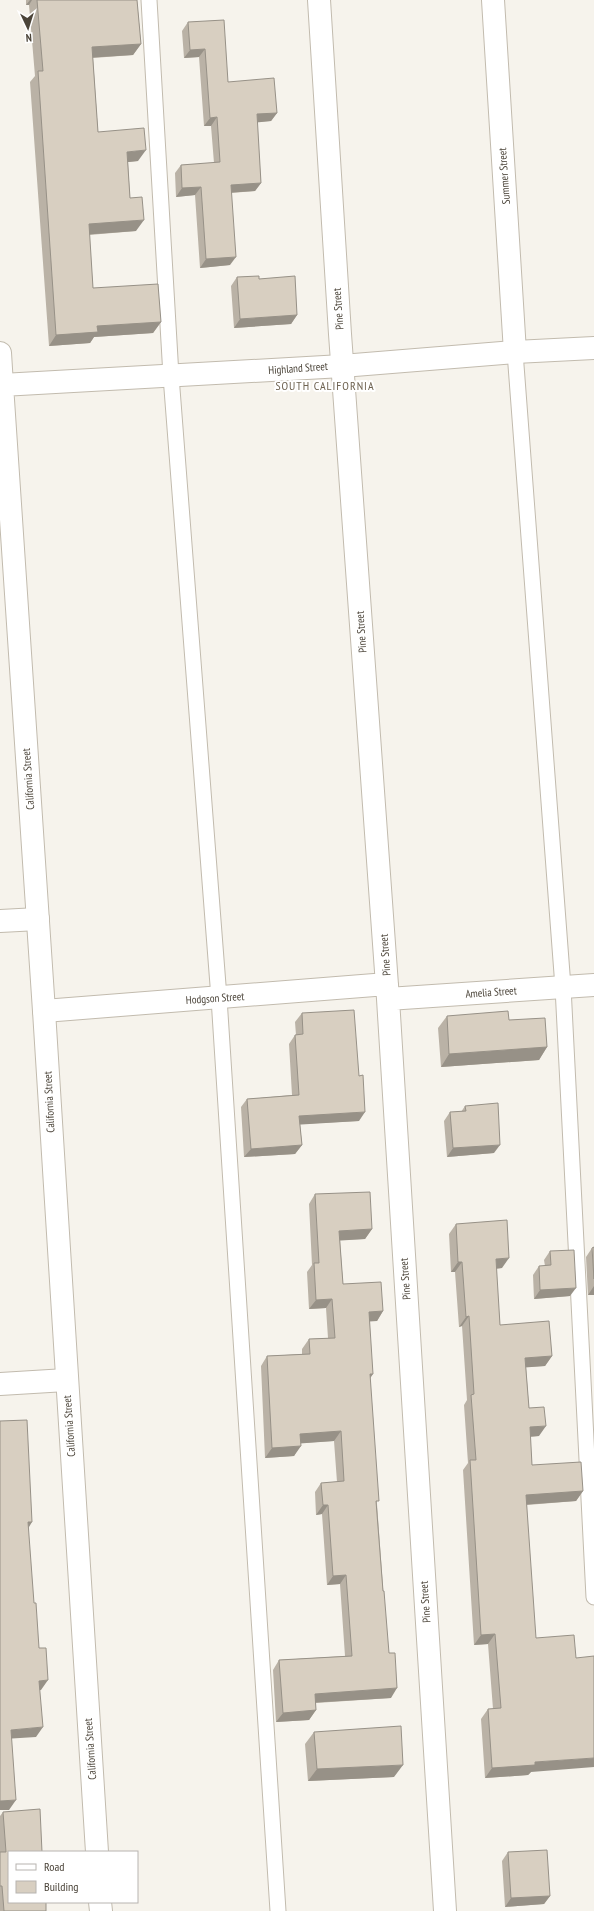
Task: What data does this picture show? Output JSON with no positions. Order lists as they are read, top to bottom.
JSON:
{
  "streets": {
    "street": [
      "Summer Street",
      "Pine Street",
      "Highland Street",
      "California Street",
      "Amelia Street",
      "Hodgson Street"
    ]
  },
  "crossings": [
    ["Summer Street", "Highland Street"],
    ["Pine Street", "Highland Street"],
    ["Pine Street", "Amelia Street"],
    ["Pine Street", "Hodgson Street"],
    ["Highland Street", "California Street"],
    ["California Street", "Hodgson Street"],
    ["Amelia Street", "Hodgson Street"]
  ],
  "districts": ["SOUTH CALIFORNIA"],
  "legend": ["Road", "Building"],
  "north": "bottom"
}
